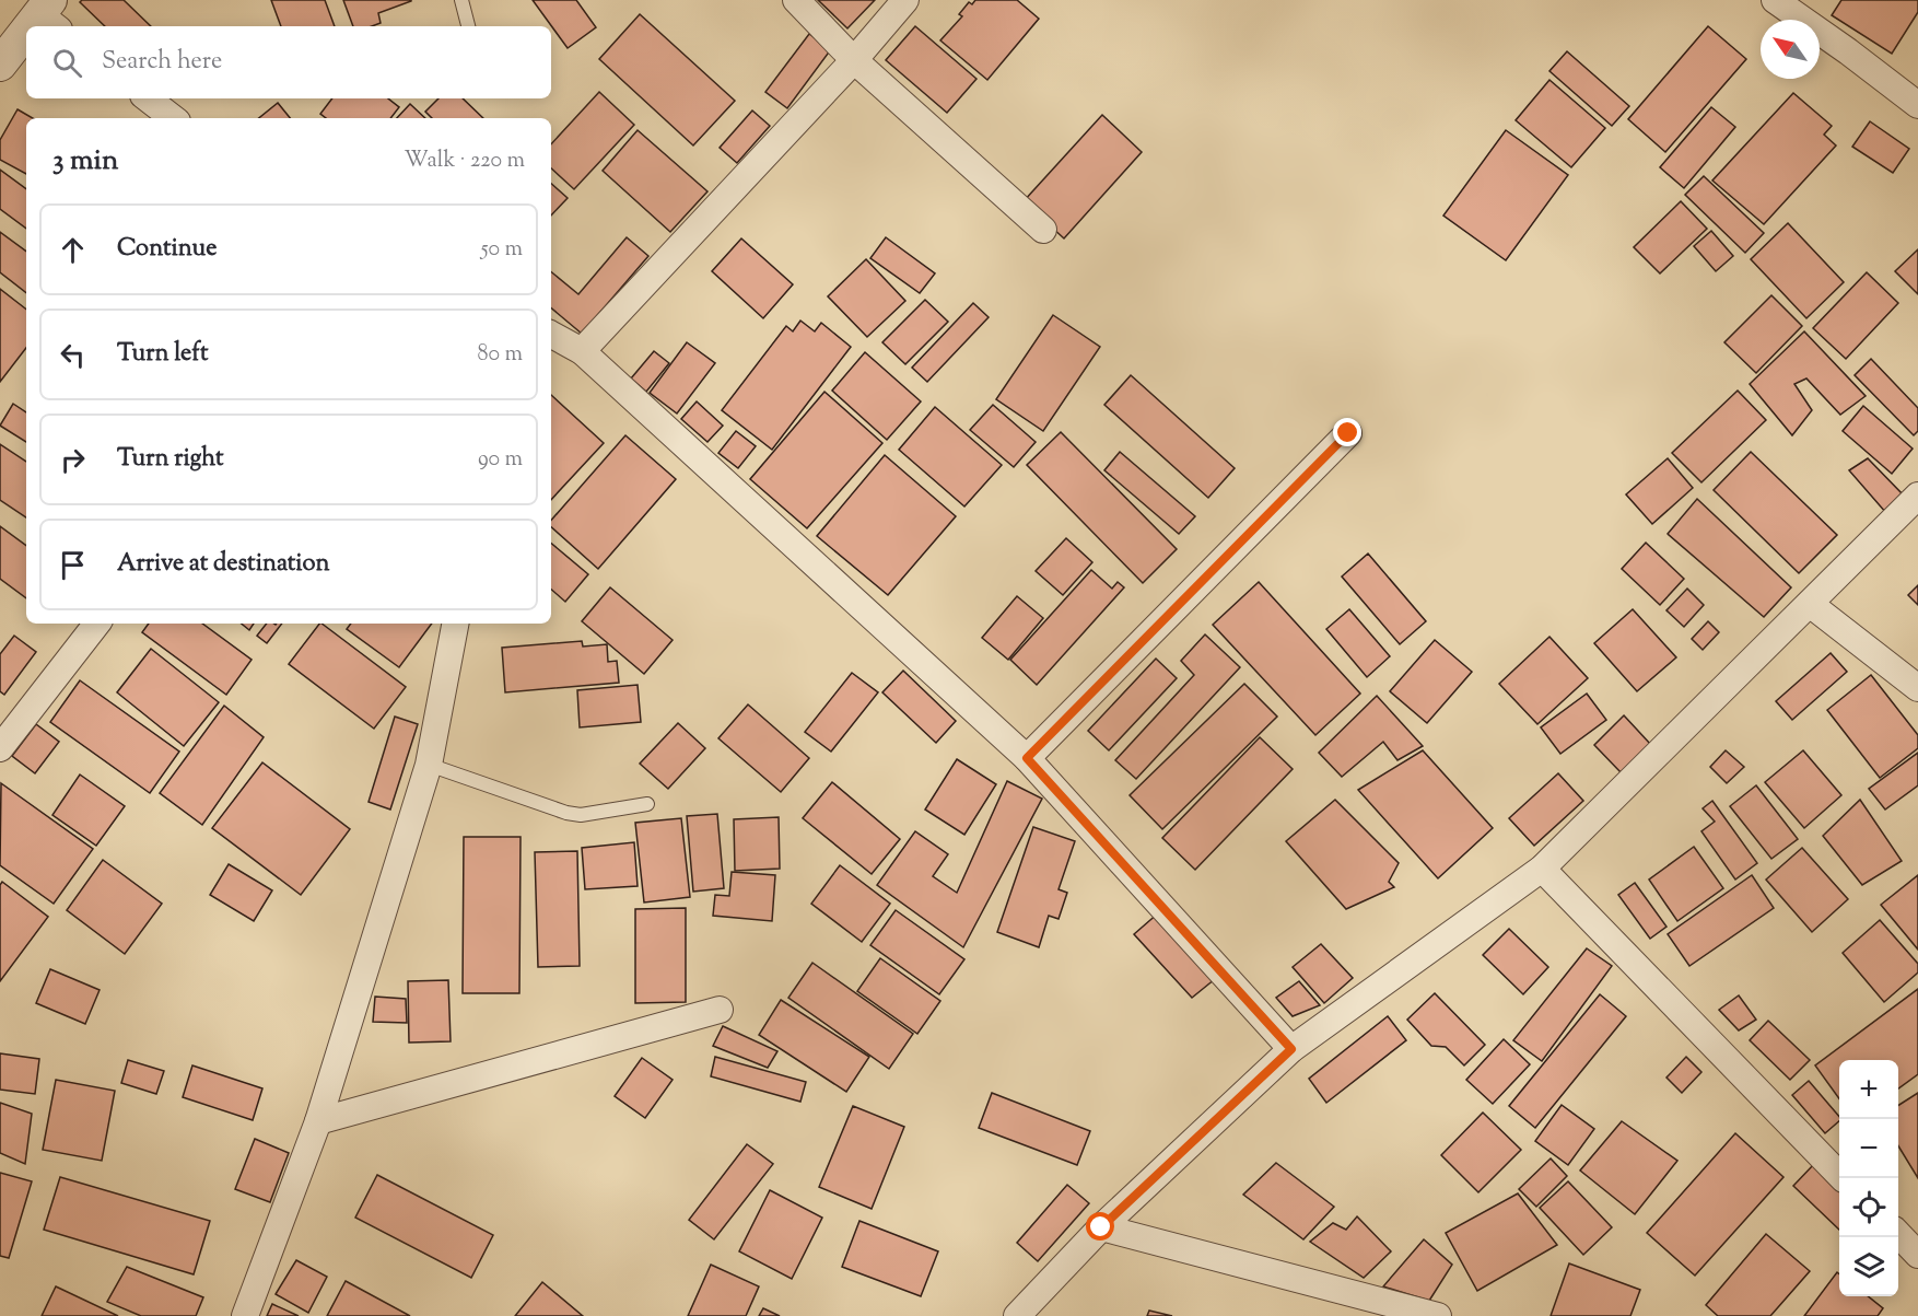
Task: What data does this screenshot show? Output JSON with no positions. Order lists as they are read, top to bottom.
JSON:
{
  "north": "top left",
  "page": {
    "search": "Search here",
    "heading": ["3 min", "Walk · 220 m"],
    "list": [
      ["Continue", "50 m"],
      ["Turn left", "80 m"],
      ["Turn right", "90 m"],
      "Arrive at destination"
    ],
    "map_buttons": ["+", "−"]
  }
}
